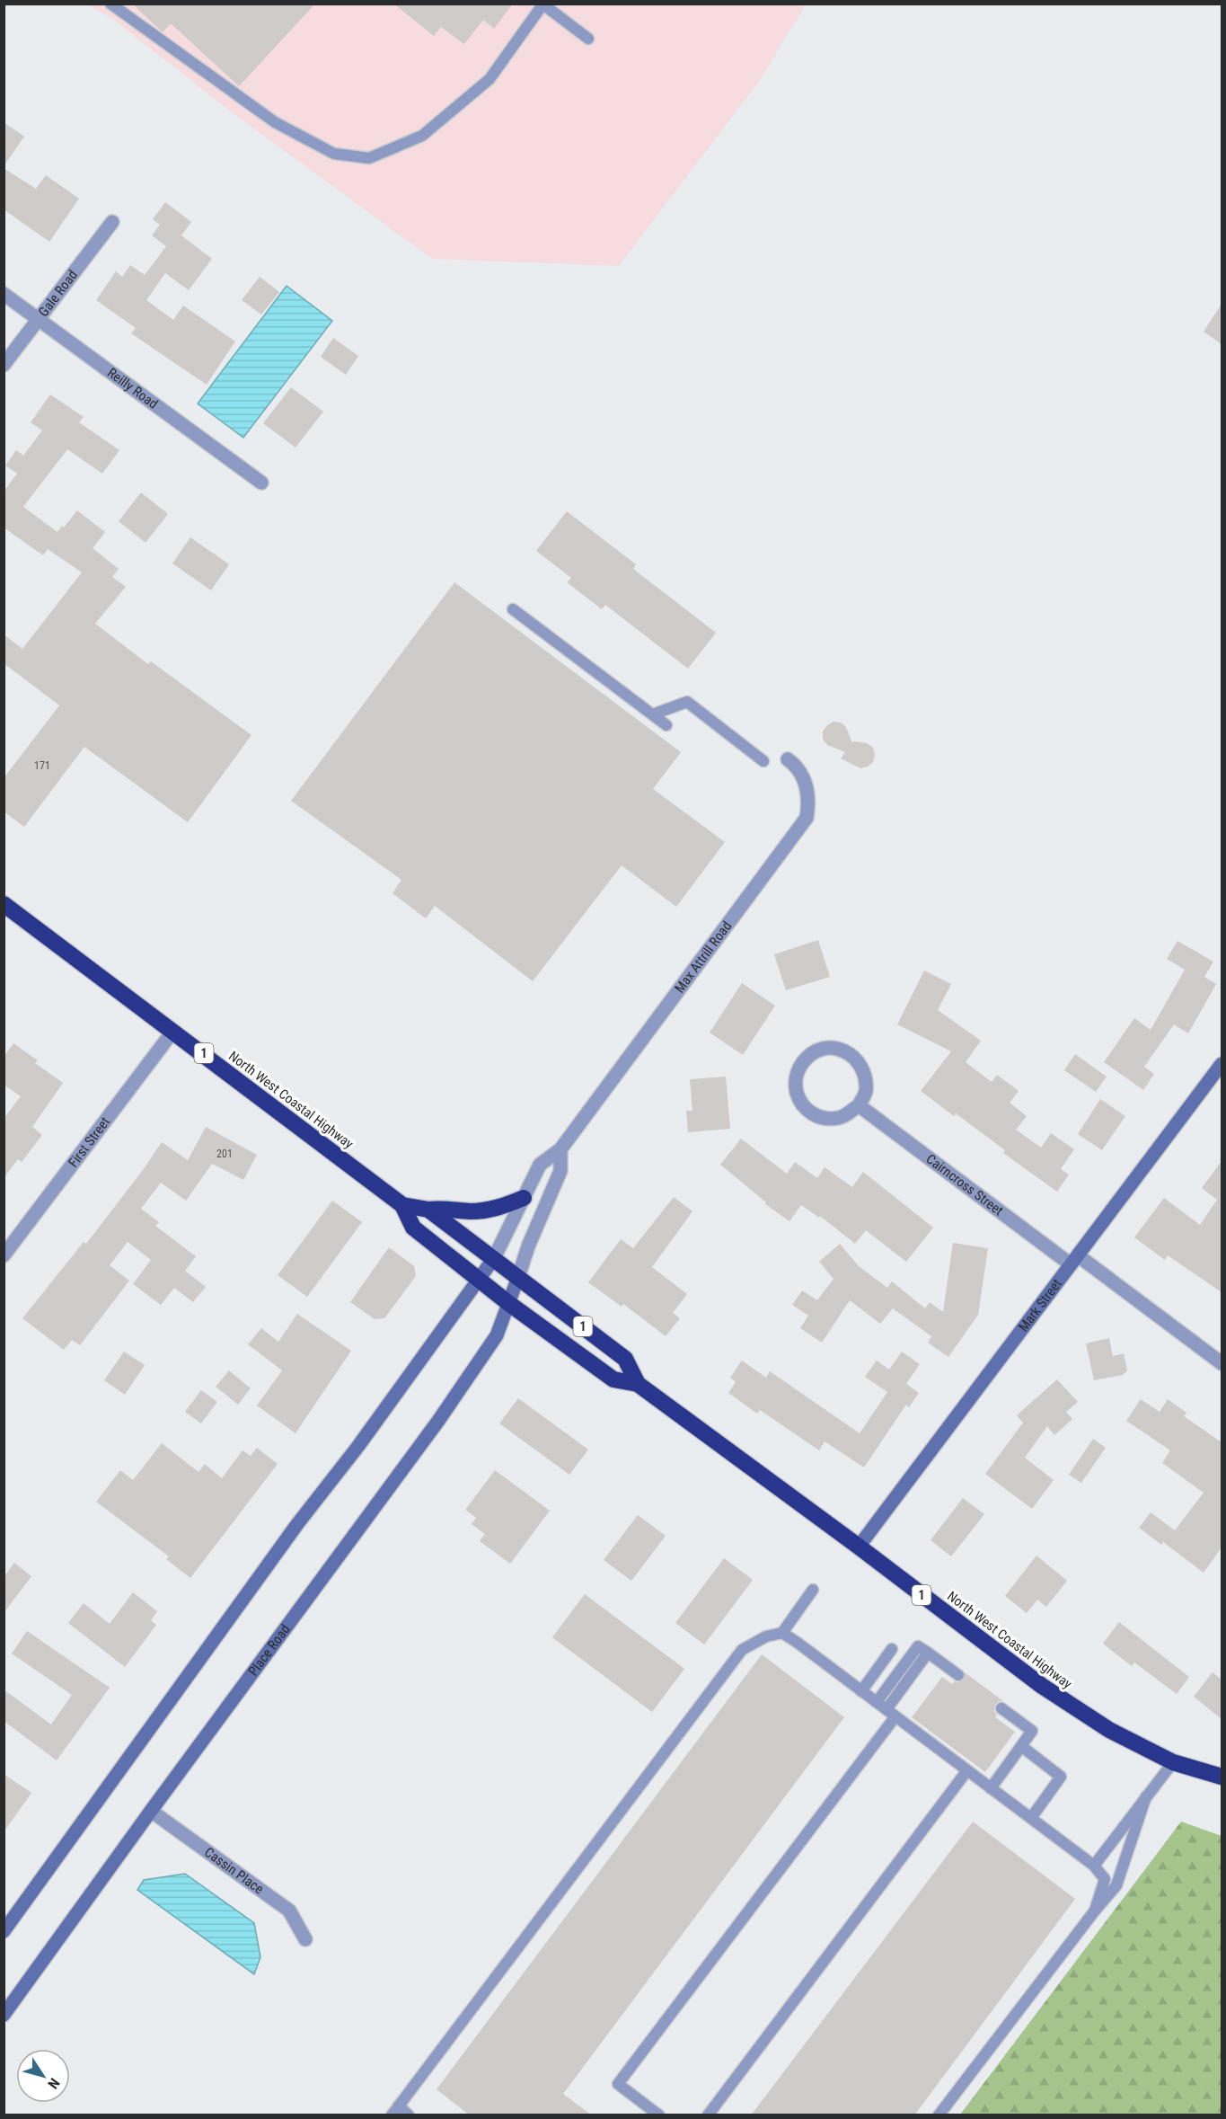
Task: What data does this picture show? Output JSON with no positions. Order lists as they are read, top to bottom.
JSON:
{
  "streets": {
    "highway": ["1", "North West Coastal Highway"],
    "street": [
      "Gale Road",
      "Reilly Road",
      "Max Attrill Road",
      "First Street",
      "Cairncross Street",
      "Mark Street",
      "Place Road",
      "Cassin Place"
    ]
  },
  "crossings": [
    ["Gale Road", "Reilly Road"],
    ["Max Attrill Road", "North West Coastal Highway"],
    ["North West Coastal Highway", "First Street"],
    ["North West Coastal Highway", "Mark Street"],
    ["North West Coastal Highway", "Place Road"],
    ["Cairncross Street", "Mark Street"],
    ["Place Road", "Cassin Place"]
  ],
  "house_numbers": ["171", "201"],
  "north": "bottom right"
}
